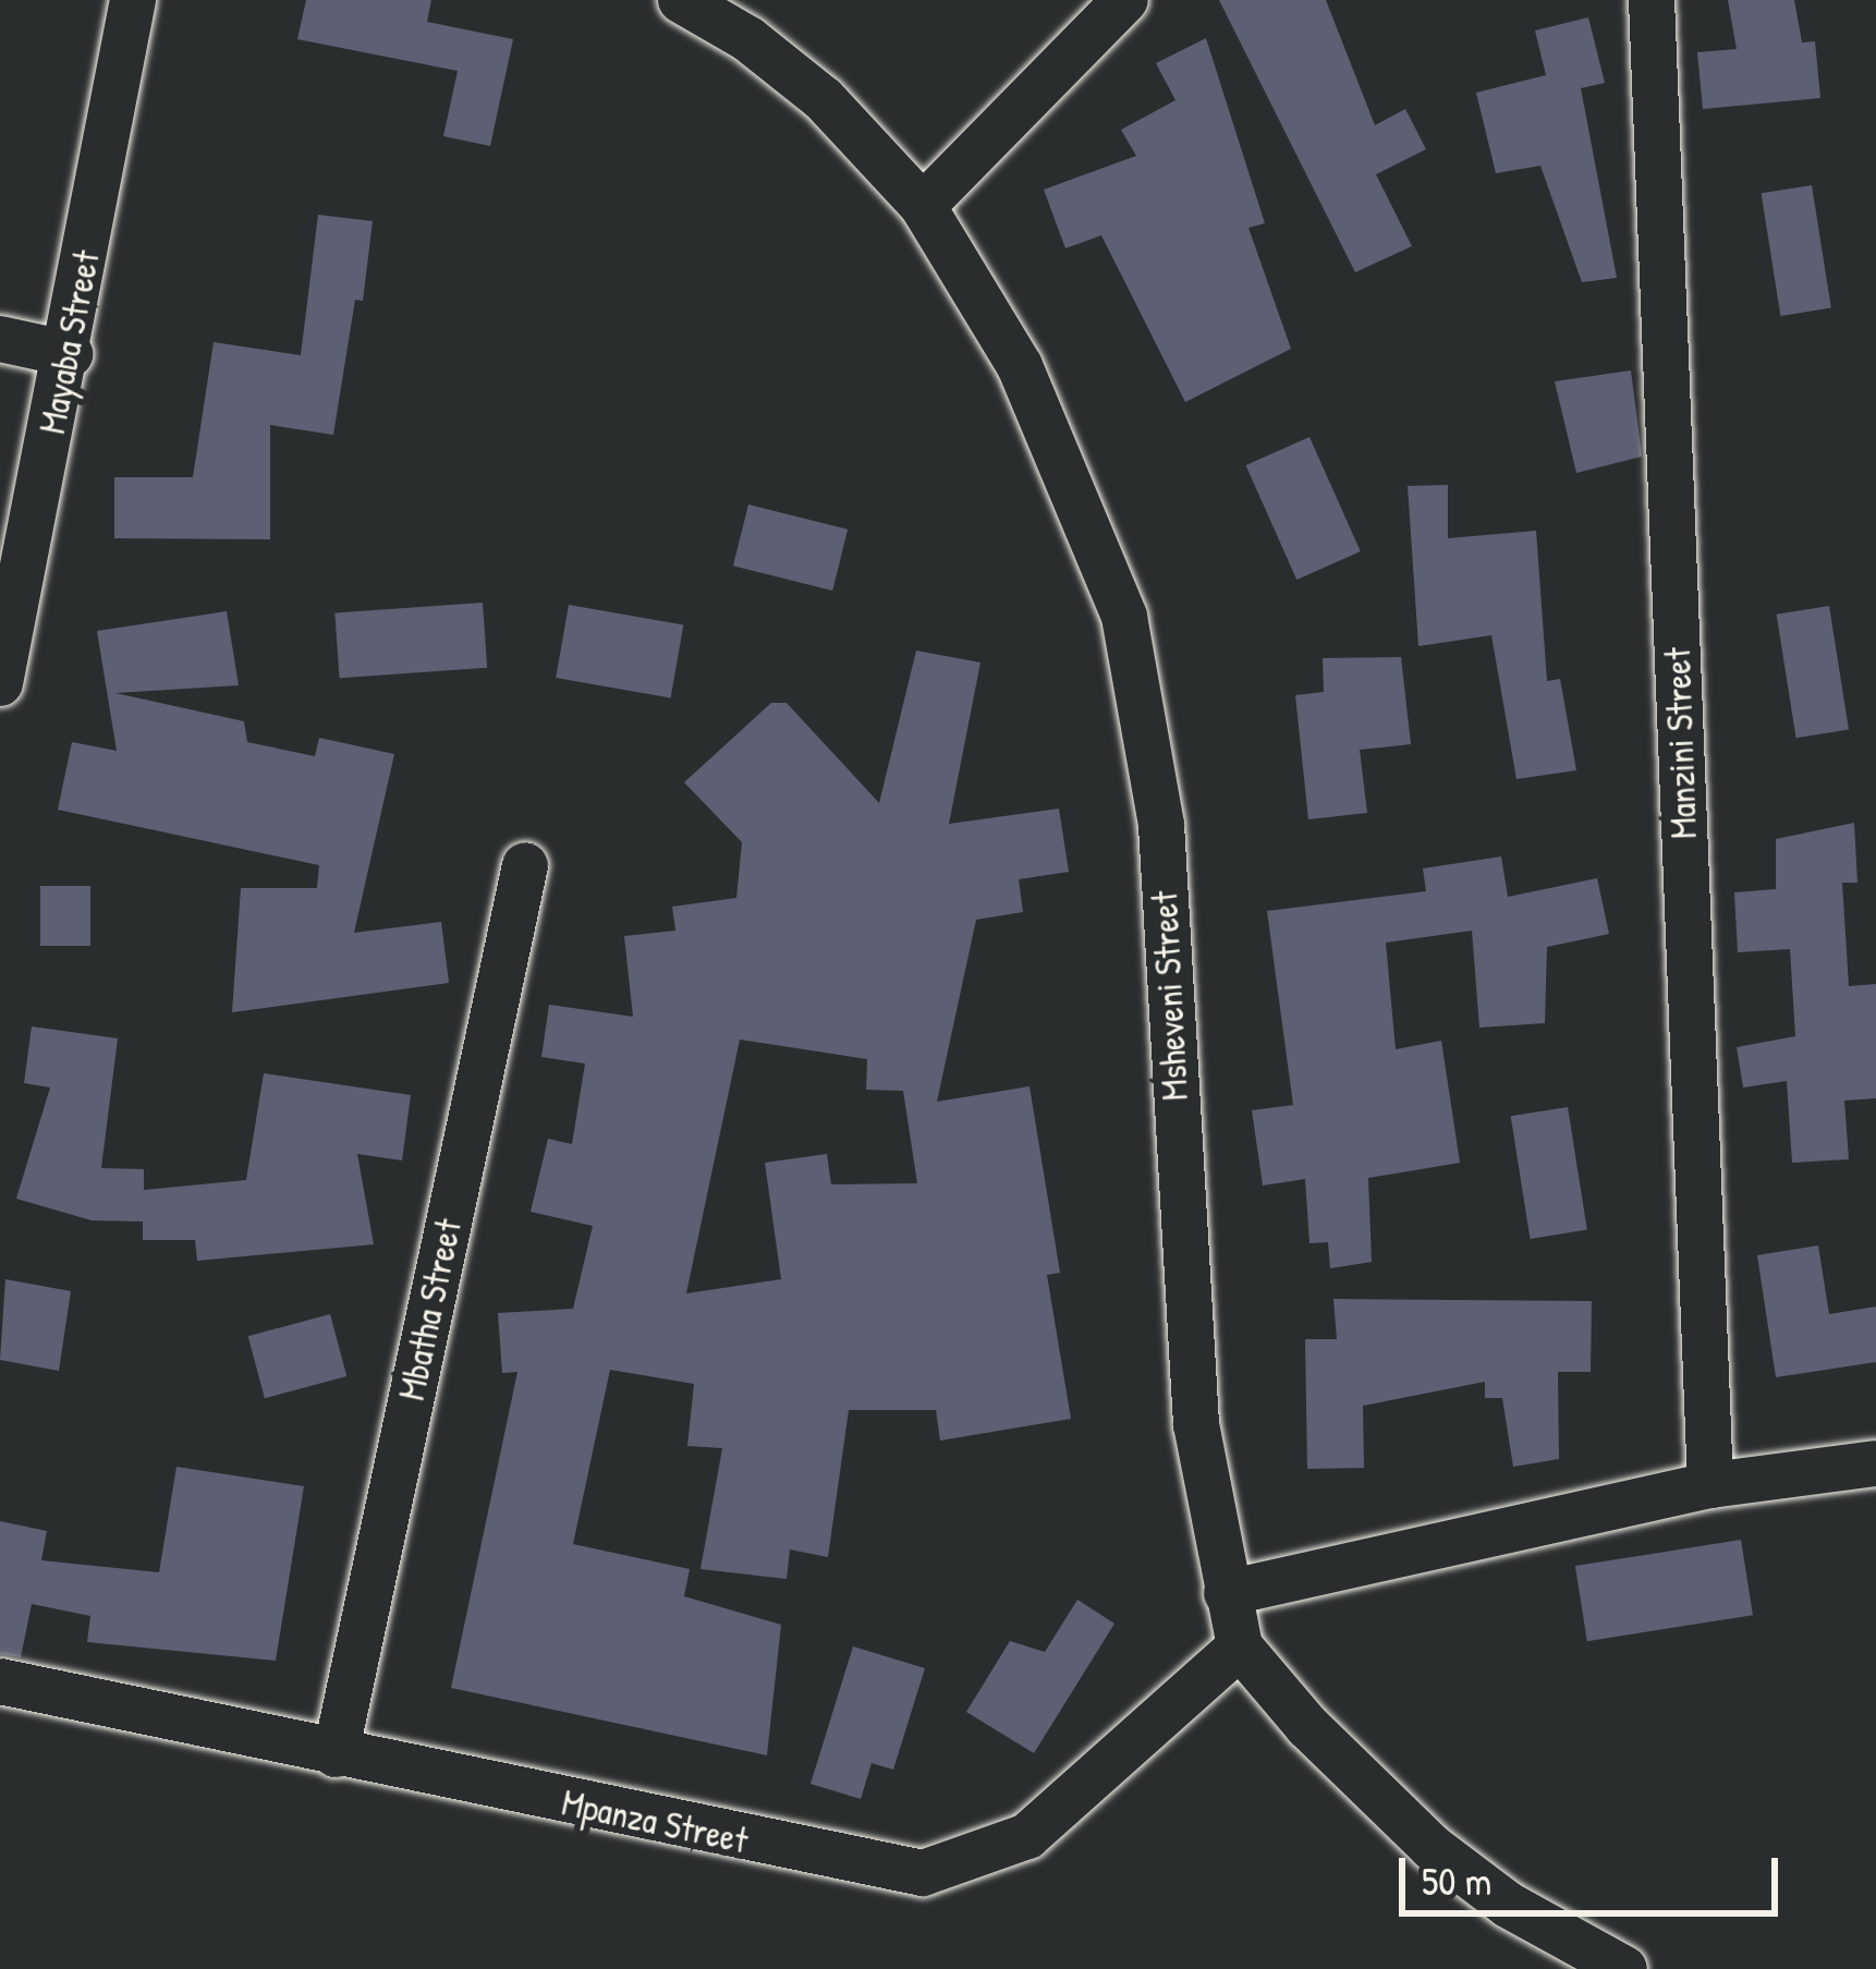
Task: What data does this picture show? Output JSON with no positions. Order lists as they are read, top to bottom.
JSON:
{
  "streets": {
    "street": [
      "Mayaba Street",
      "Manzini Street",
      "Msheveni Street",
      "Mbatha Street",
      "Mpanza Street"
    ]
  },
  "crossings": [
    ["Msheveni Street", "Mpanza Street"],
    ["Mbatha Street", "Mpanza Street"]
  ],
  "scale_bar": "50 m"
}
